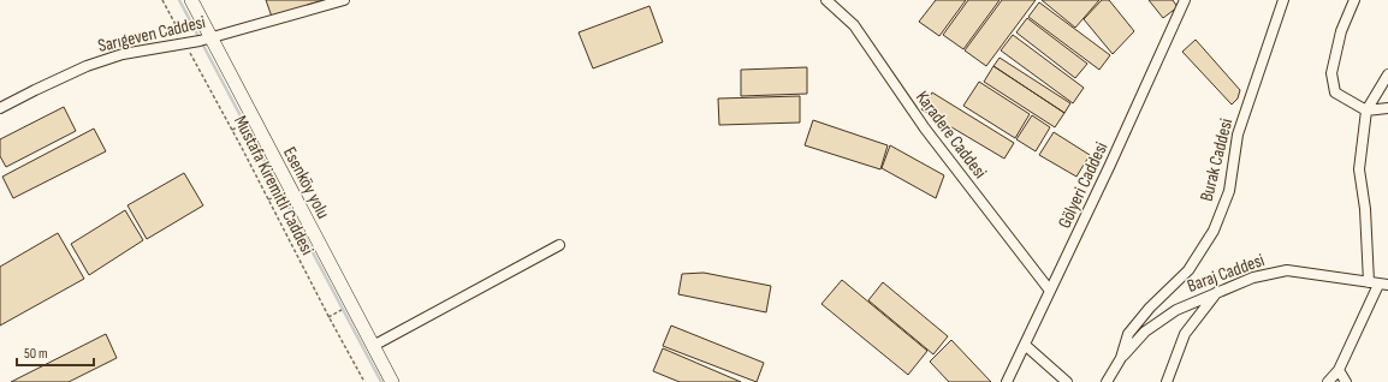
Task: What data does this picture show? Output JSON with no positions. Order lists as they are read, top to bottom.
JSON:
{
  "streets": {
    "street": [
      "Sarıgeven Caddesi",
      "Karadere Caddesi",
      "Burak Caddesi",
      "Esenköy yolu",
      "Gölyeri Caddesi",
      "Baraj Caddesi"
    ],
    "path": ["Mustafa Kiremitli Caddesi"]
  },
  "crossings": [
    ["Sarıgeven Caddesi", "Esenköy yolu"],
    ["Sarıgeven Caddesi", "Mustafa Kiremitli Caddesi"],
    ["Karadere Caddesi", "Gölyeri Caddesi"],
    ["Burak Caddesi", "Baraj Caddesi"]
  ],
  "scale_bar": "50 m"
}
